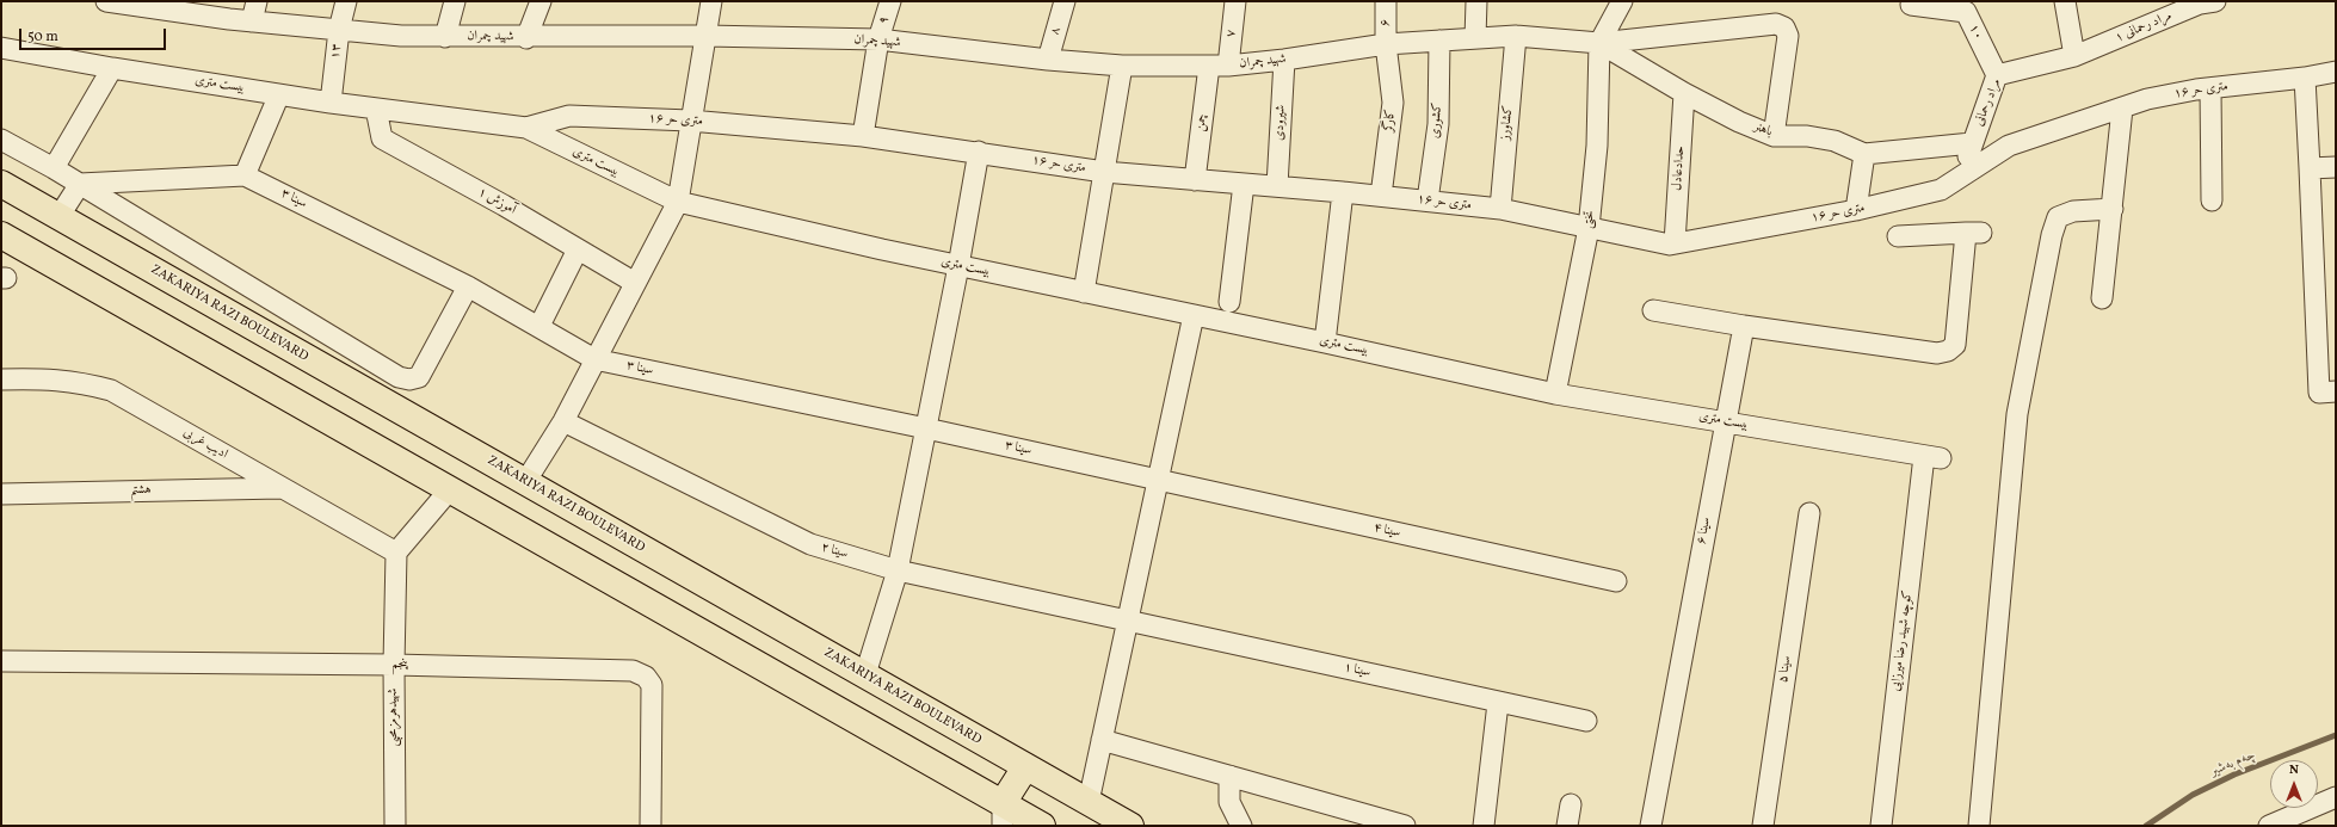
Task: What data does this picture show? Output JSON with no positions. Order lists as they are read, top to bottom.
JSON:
{
  "streets": {
    "main road": ["ZAKARIYA RAZI BOULEVARD"],
    "street": [
      "۹",
      "۶",
      "مراد رحمانی ۱",
      "۸",
      "۱۰",
      "۷",
      "شهید چمران",
      "۱۳",
      "بیست متری",
      "۱۶ متری حر",
      "مراد رحمانی",
      "کارگر",
      "کشوری",
      "چمن",
      "شیرودی",
      "کشاورز",
      "باهنر",
      "حدادعادل",
      "سینا ۳",
      "آموزش ۱",
      "تختی",
      "ادیب غربی",
      "هشتم",
      "سینا ۴",
      "سینا ۶",
      "سینا ۲",
      "کوچه شهید رضا میرزایی",
      "پنجم",
      "سینا ۵",
      "۱ سینا",
      "شهیدهرمزمحبی"
    ]
  },
  "crossings": [
    ["۹", "شهید چمران"],
    ["۹", "۱۶ متری حر"],
    ["۶", "شهید چمران"],
    ["۶", "کارگر"],
    ["مراد رحمانی ۱", "مراد رحمانی"],
    ["۸", "شهید چمران"],
    ["۱۰", "مراد رحمانی"],
    ["۷", "شهید چمران"],
    ["۷", "چمن"],
    ["شهید چمران", "۱۳"],
    ["شهید چمران", "کارگر"],
    ["شهید چمران", "کشوری"],
    ["شهید چمران", "چمن"],
    ["شهید چمران", "شیرودی"],
    ["شهید چمران", "کشاورز"],
    ["شهید چمران", "باهنر"],
    ["شهید چمران", "تختی"],
    ["۱۳", "بیست متری"],
    ["بیست متری", "۱۶ متری حر"],
    ["بیست متری", "آموزش ۱"],
    ["بیست متری", "تختی"],
    ["بیست متری", "سینا ۶"],
    ["بیست متری", "کوچه شهید رضا میرزایی"],
    ["۱۶ متری حر", "مراد رحمانی"],
    ["۱۶ متری حر", "کارگر"],
    ["۱۶ متری حر", "کشوری"],
    ["۱۶ متری حر", "چمن"],
    ["۱۶ متری حر", "شیرودی"],
    ["۱۶ متری حر", "کشاورز"],
    ["۱۶ متری حر", "حدادعادل"],
    ["۱۶ متری حر", "تختی"],
    ["مراد رحمانی", "باهنر"],
    ["باهنر", "حدادعادل"],
    ["باهنر", "تختی"],
    ["سینا ۳", "سینا ۴"],
    ["ادیب غربی", "هشتم"],
    ["ادیب غربی", "شهیدهرمزمحبی"],
    ["سینا ۲", "۱ سینا"],
    ["پنجم", "شهیدهرمزمحبی"]
  ],
  "water": ["چەم بەشیر"],
  "scale_bar": "50 m",
  "north": "top"
}
